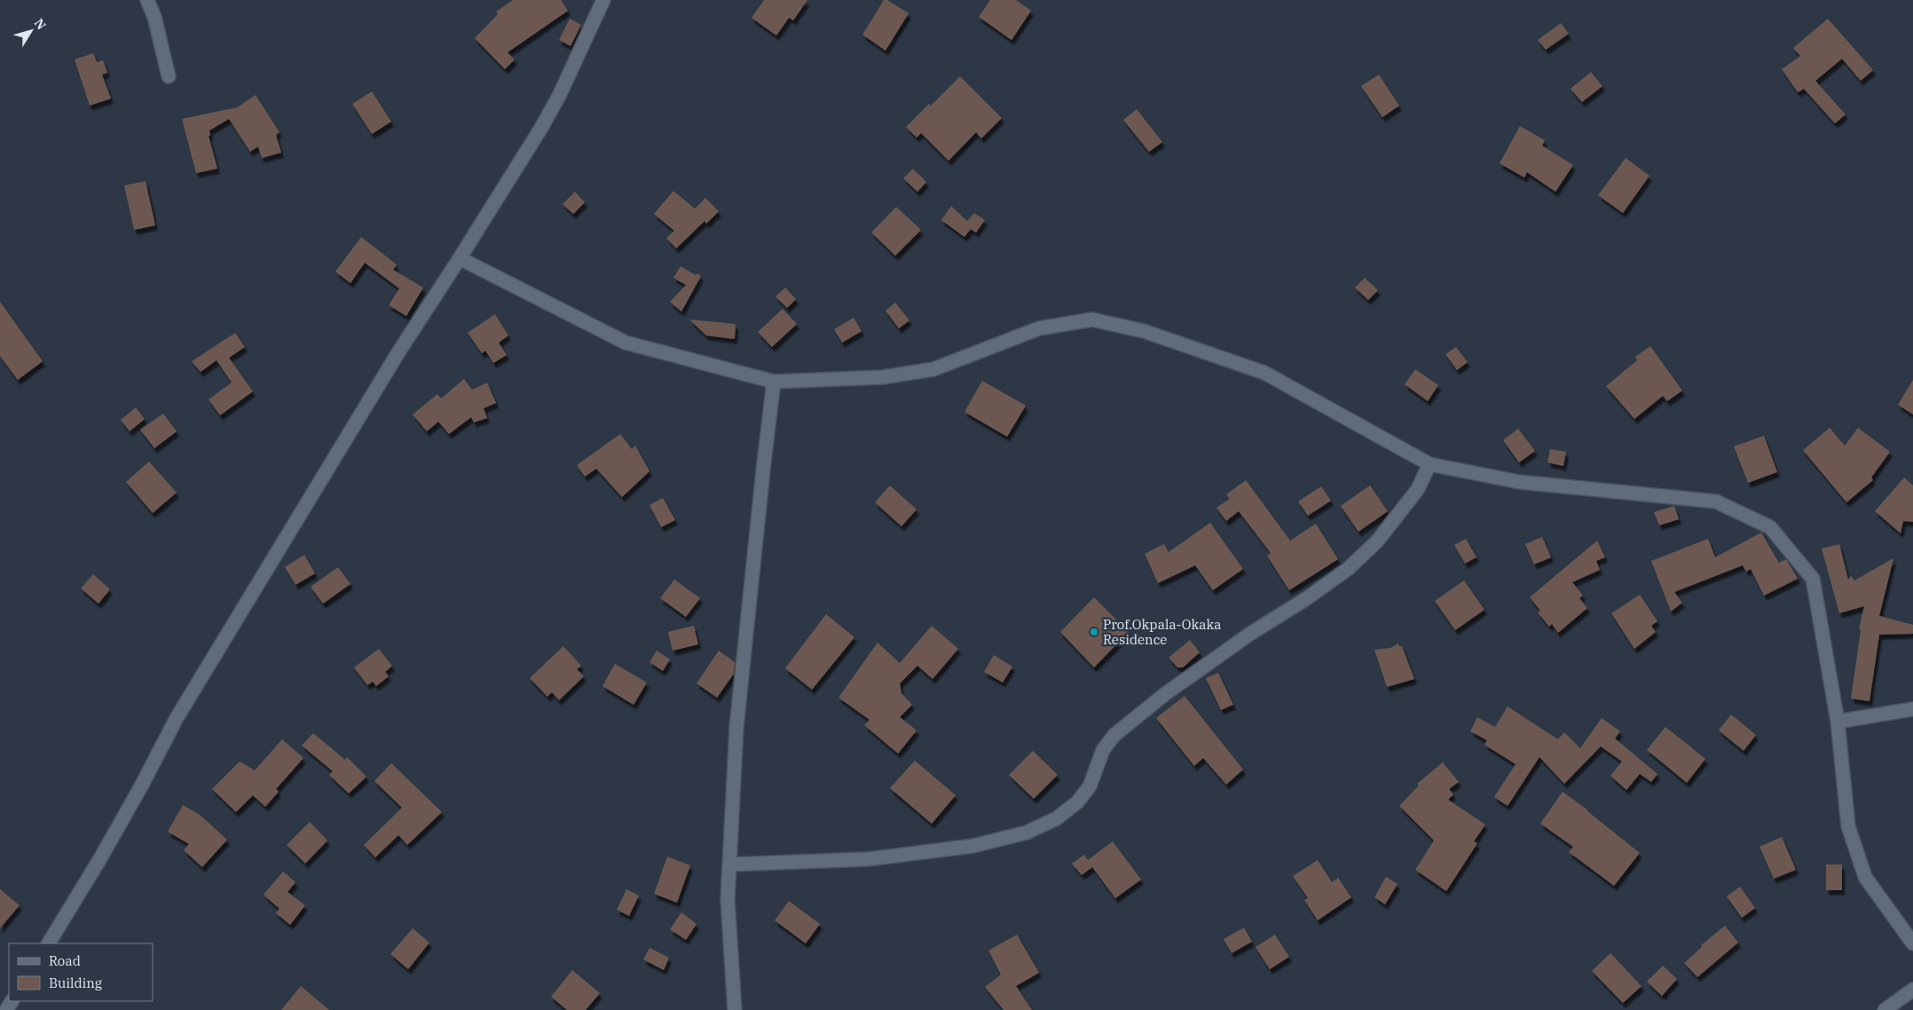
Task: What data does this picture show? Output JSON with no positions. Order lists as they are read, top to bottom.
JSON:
{
  "places": ["Prof.Okpala-Okaka Residence"],
  "legend": ["Road", "Building"],
  "north": "top right"
}
